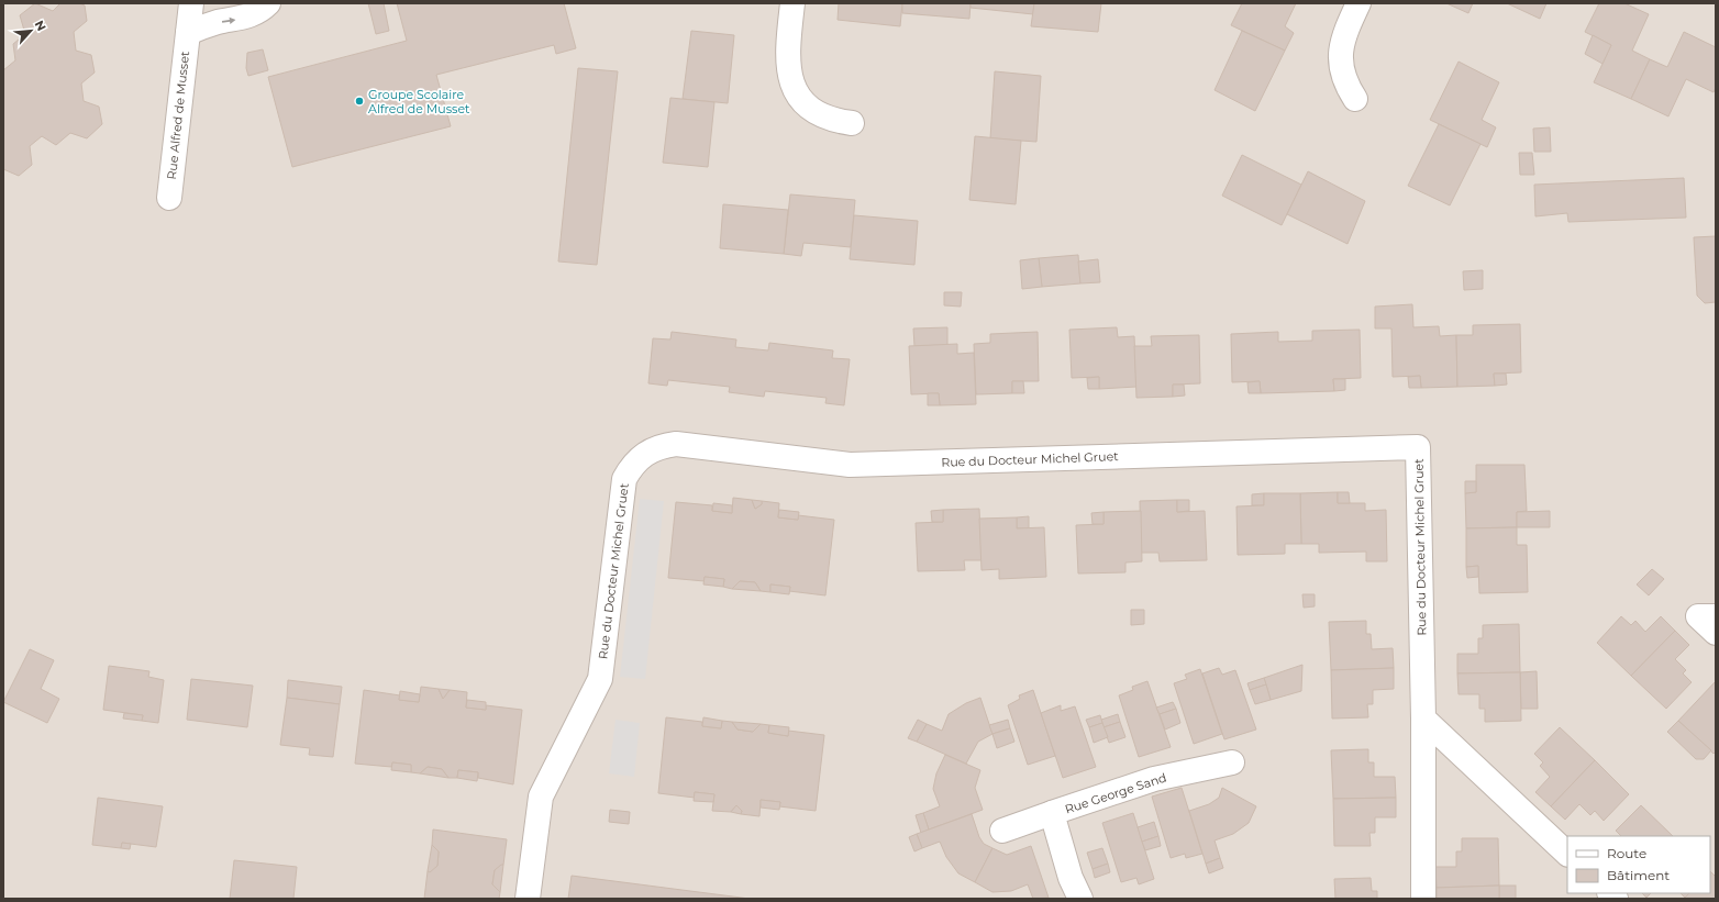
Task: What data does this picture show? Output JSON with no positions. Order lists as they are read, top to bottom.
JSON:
{
  "streets": {
    "street": ["Rue Alfred de Musset", "Rue du Docteur Michel Gruet", "Rue George Sand"]
  },
  "places": ["Groupe Scolaire Alfred de Musset"],
  "legend": ["Route", "Bâtiment"],
  "north": "top right"
}
